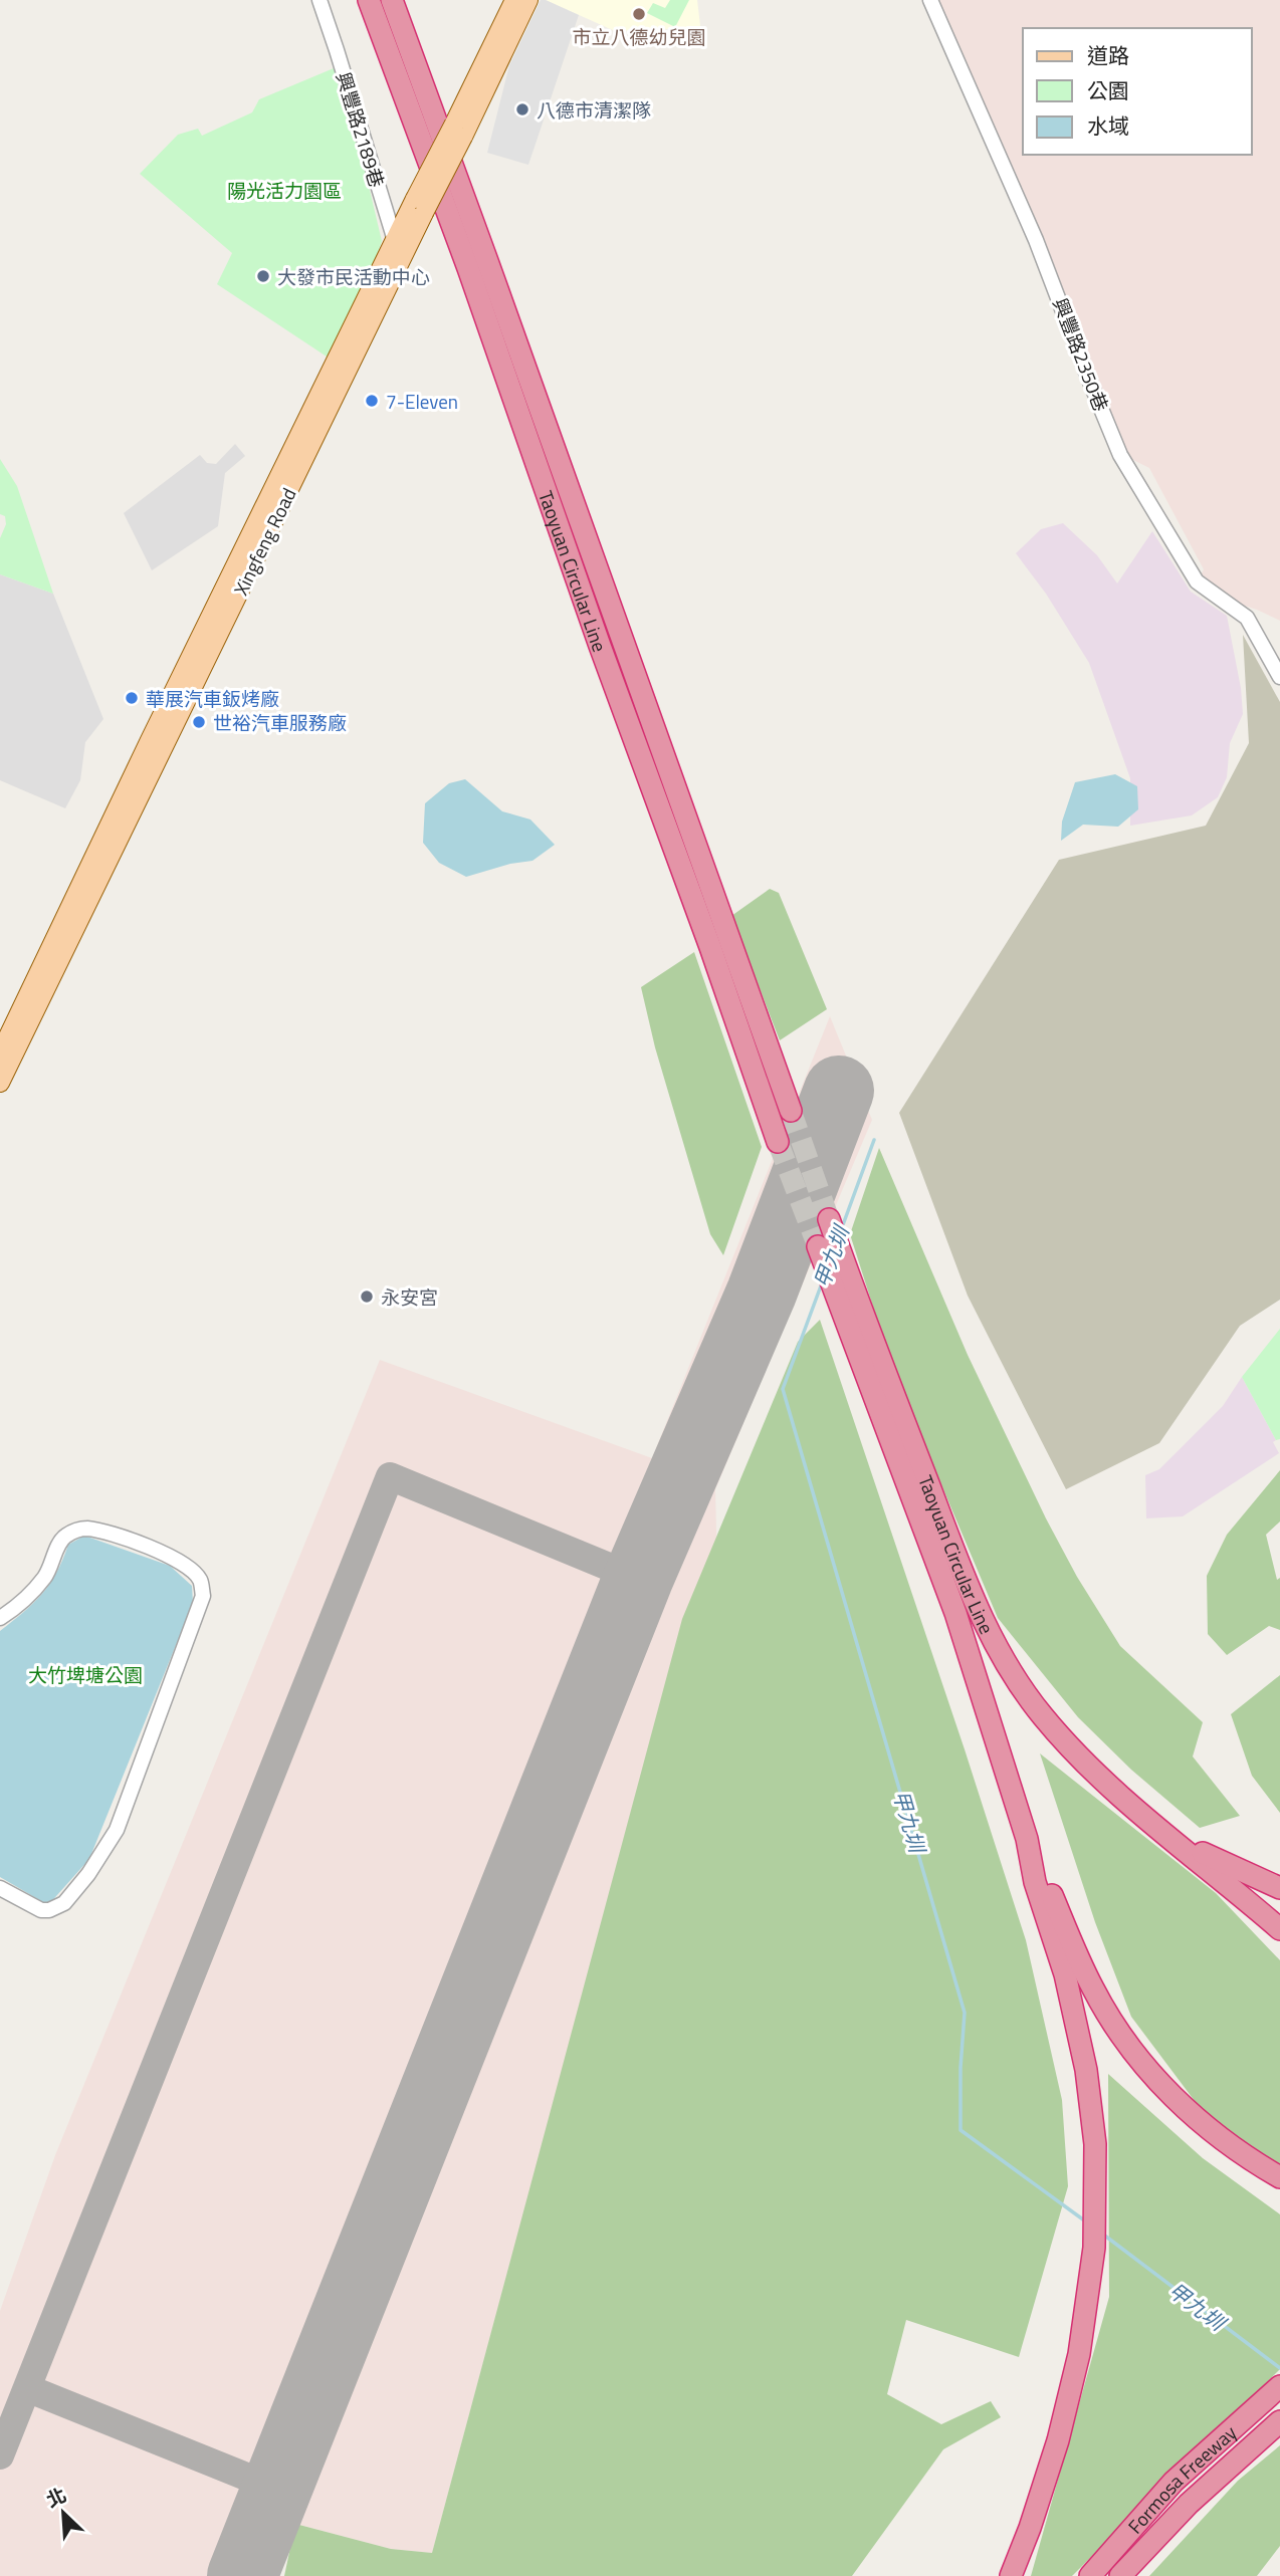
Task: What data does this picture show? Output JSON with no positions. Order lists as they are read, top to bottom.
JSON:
{
  "streets": {
    "highway": ["Taoyuan Circular Line", "Formosa Freeway"],
    "main road": ["Xingfeng Road"],
    "street": ["興豐路2189巷", "興豐路2350巷"]
  },
  "crossings": [
    ["興豐路2189巷", "Xingfeng Road"]
  ],
  "water": ["甲九圳"],
  "parks": ["陽光活力園區", "大竹埤塘公園"],
  "places": [
    "市立八德幼兒園",
    "八德市清潔隊",
    "大發市民活動中心",
    "7-Eleven",
    "華展汽車鈑烤廠",
    "世裕汽車服務廠",
    "永安宮"
  ],
  "legend": ["道路", "公園", "水域"],
  "north": "top left"
}
